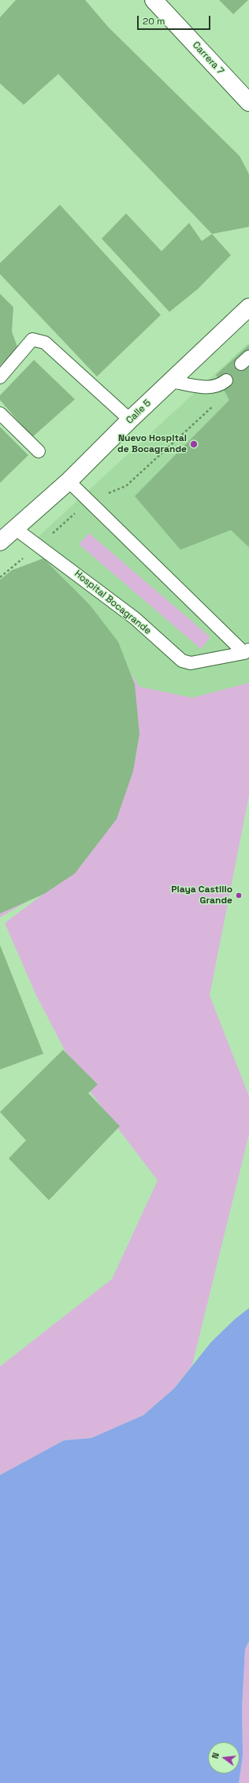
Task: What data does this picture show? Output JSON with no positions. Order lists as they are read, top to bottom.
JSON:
{
  "streets": {
    "street": ["Carrera 7", "Calle 5"],
    "lane": ["Hospital Bocagrande"]
  },
  "crossings": [
    ["Calle 5", "Hospital Bocagrande"]
  ],
  "places": ["Nuevo Hospital de Bocagrande", "Playa Castillo Grande"],
  "scale_bar": "20 m",
  "north": "left"
}
